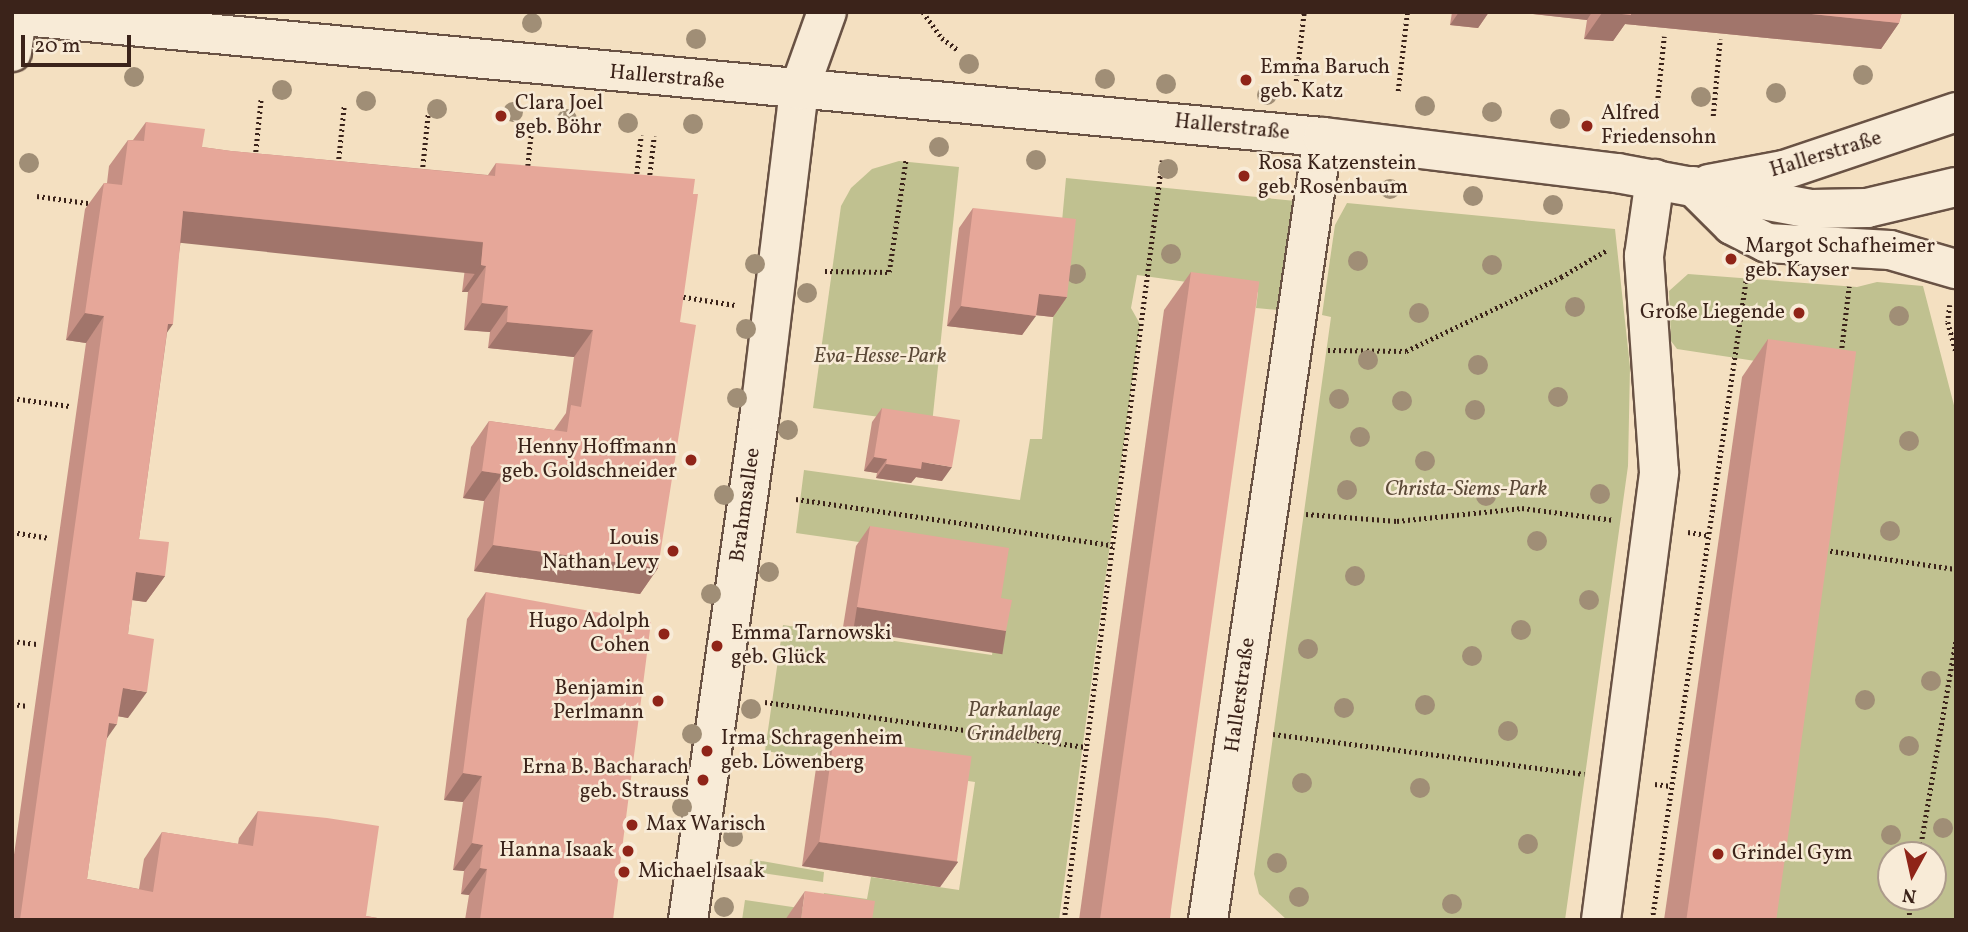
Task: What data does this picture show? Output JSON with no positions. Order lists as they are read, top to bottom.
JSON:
{
  "streets": {
    "main road": ["Hallerstraße", "Brahmsallee"]
  },
  "crossings": [
    ["Hallerstraße", "Brahmsallee"]
  ],
  "parks": ["Eva-Hesse-Park", "Christa-Siems-Park", "Parkanlage Grindelberg"],
  "places": [
    "Emma Baruch geb. Katz",
    "Clara Joel geb. Böhr",
    "Alfred Friedensohn",
    "Rosa Katzenstein geb. Rosenbaum",
    "Margot Schafheimer geb. Kayser",
    "Große Liegende",
    "Henny Hoffmann geb. Goldschneider",
    "Louis Nathan Levy",
    "Hugo Adolph Cohen",
    "Emma Tarnowski geb. Glück",
    "Benjamin Perlmann",
    "Irma Schragenheim geb. Löwenberg",
    "Erna B. Bacharach geb. Strauss",
    "Max Warisch",
    "Hanna Isaak",
    "Grindel Gym",
    "Michael Isaak"
  ],
  "scale_bar": "20 m",
  "north": "bottom"
}
